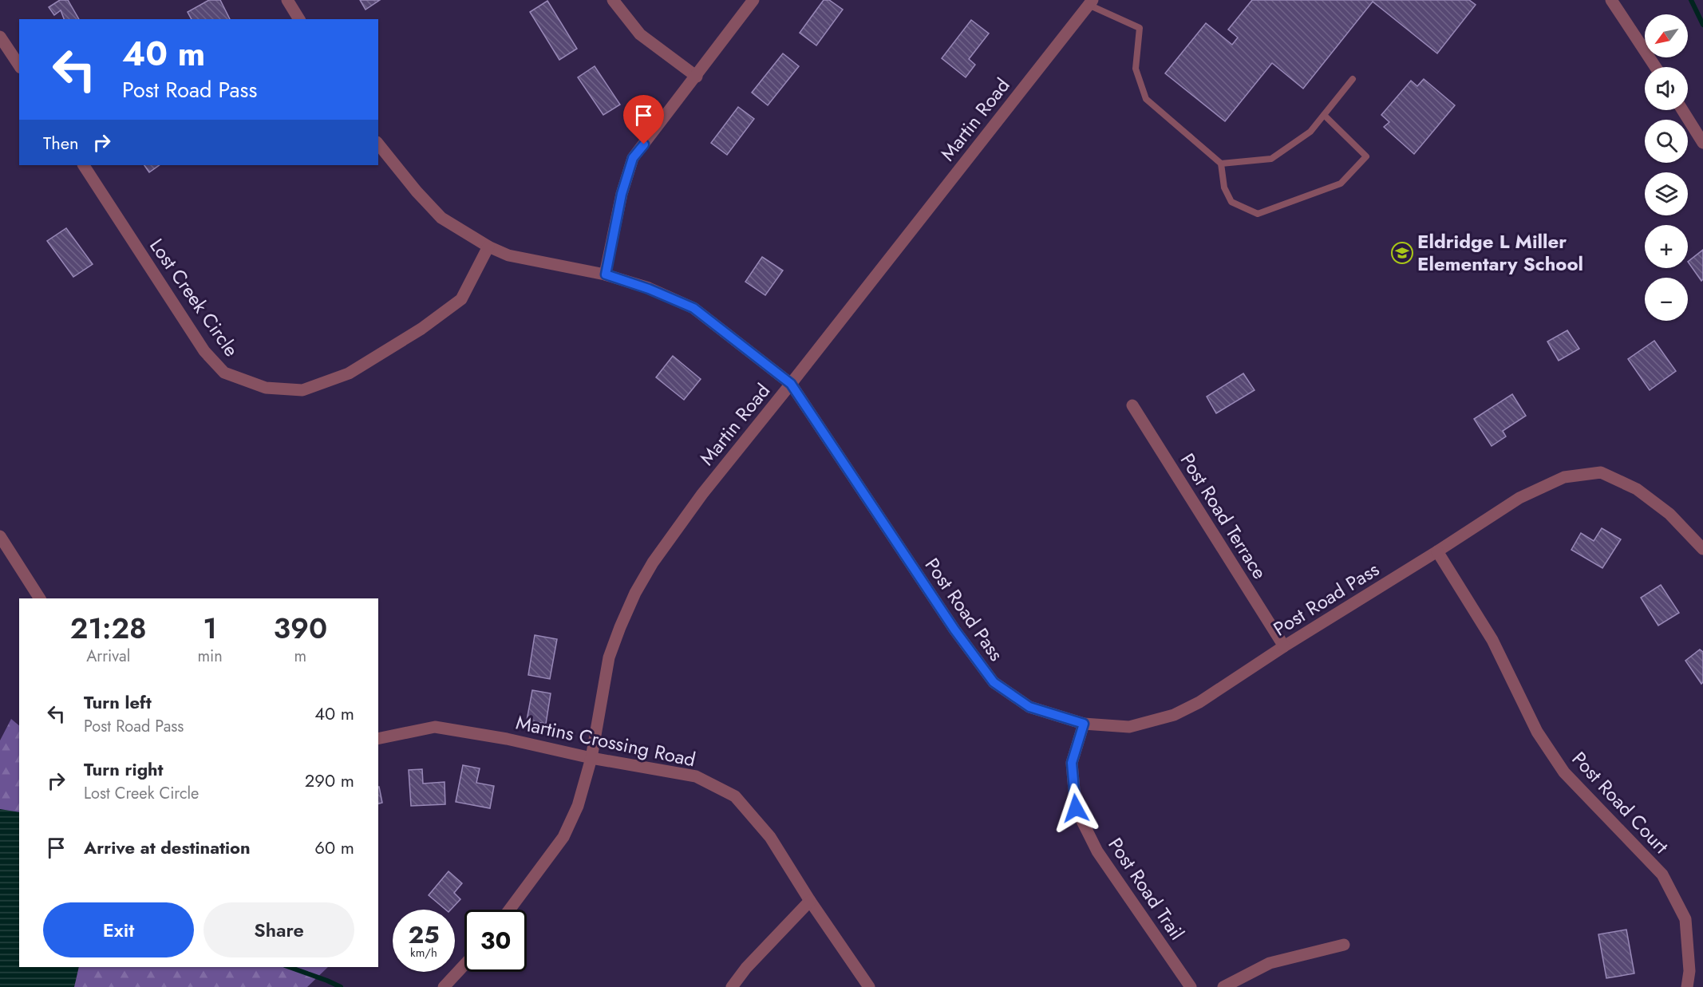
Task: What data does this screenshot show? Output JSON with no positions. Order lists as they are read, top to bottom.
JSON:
{
  "streets": {
    "street": [
      "Martin Road",
      "Lost Creek Circle",
      "Post Road Terrace",
      "Post Road Pass",
      "Martins Crossing Road",
      "Post Road Court",
      "Post Road Trail"
    ]
  },
  "crossings": [
    ["Martin Road", "Post Road Pass"],
    ["Martin Road", "Martins Crossing Road"],
    ["Lost Creek Circle", "Post Road Pass"],
    ["Post Road Terrace", "Post Road Pass"],
    ["Post Road Pass", "Post Road Court"],
    ["Post Road Pass", "Post Road Trail"]
  ],
  "places": {
    "school or university": ["Eldridge L Miller Elementary School"]
  },
  "north": "bottom left",
  "page": {
    "map_buttons": ["+", "−"],
    "turn": ["40 m", "Post Road Pass"],
    "then": "Then",
    "eta": [
      "21:28",
      "Arrival",
      "1",
      "min",
      "390",
      "m"
    ],
    "list": [
      {
        "name": "Turn left",
        "note": "Post Road Pass",
        "value": "40 m"
      },
      {
        "name": "Turn right",
        "note": "Lost Creek Circle",
        "value": "290 m"
      },
      {
        "name": "Arrive at destination",
        "value": "60 m"
      }
    ],
    "buttons": ["Exit", "Share"],
    "speed": "25 km/h",
    "limit": "30"
  }
}
